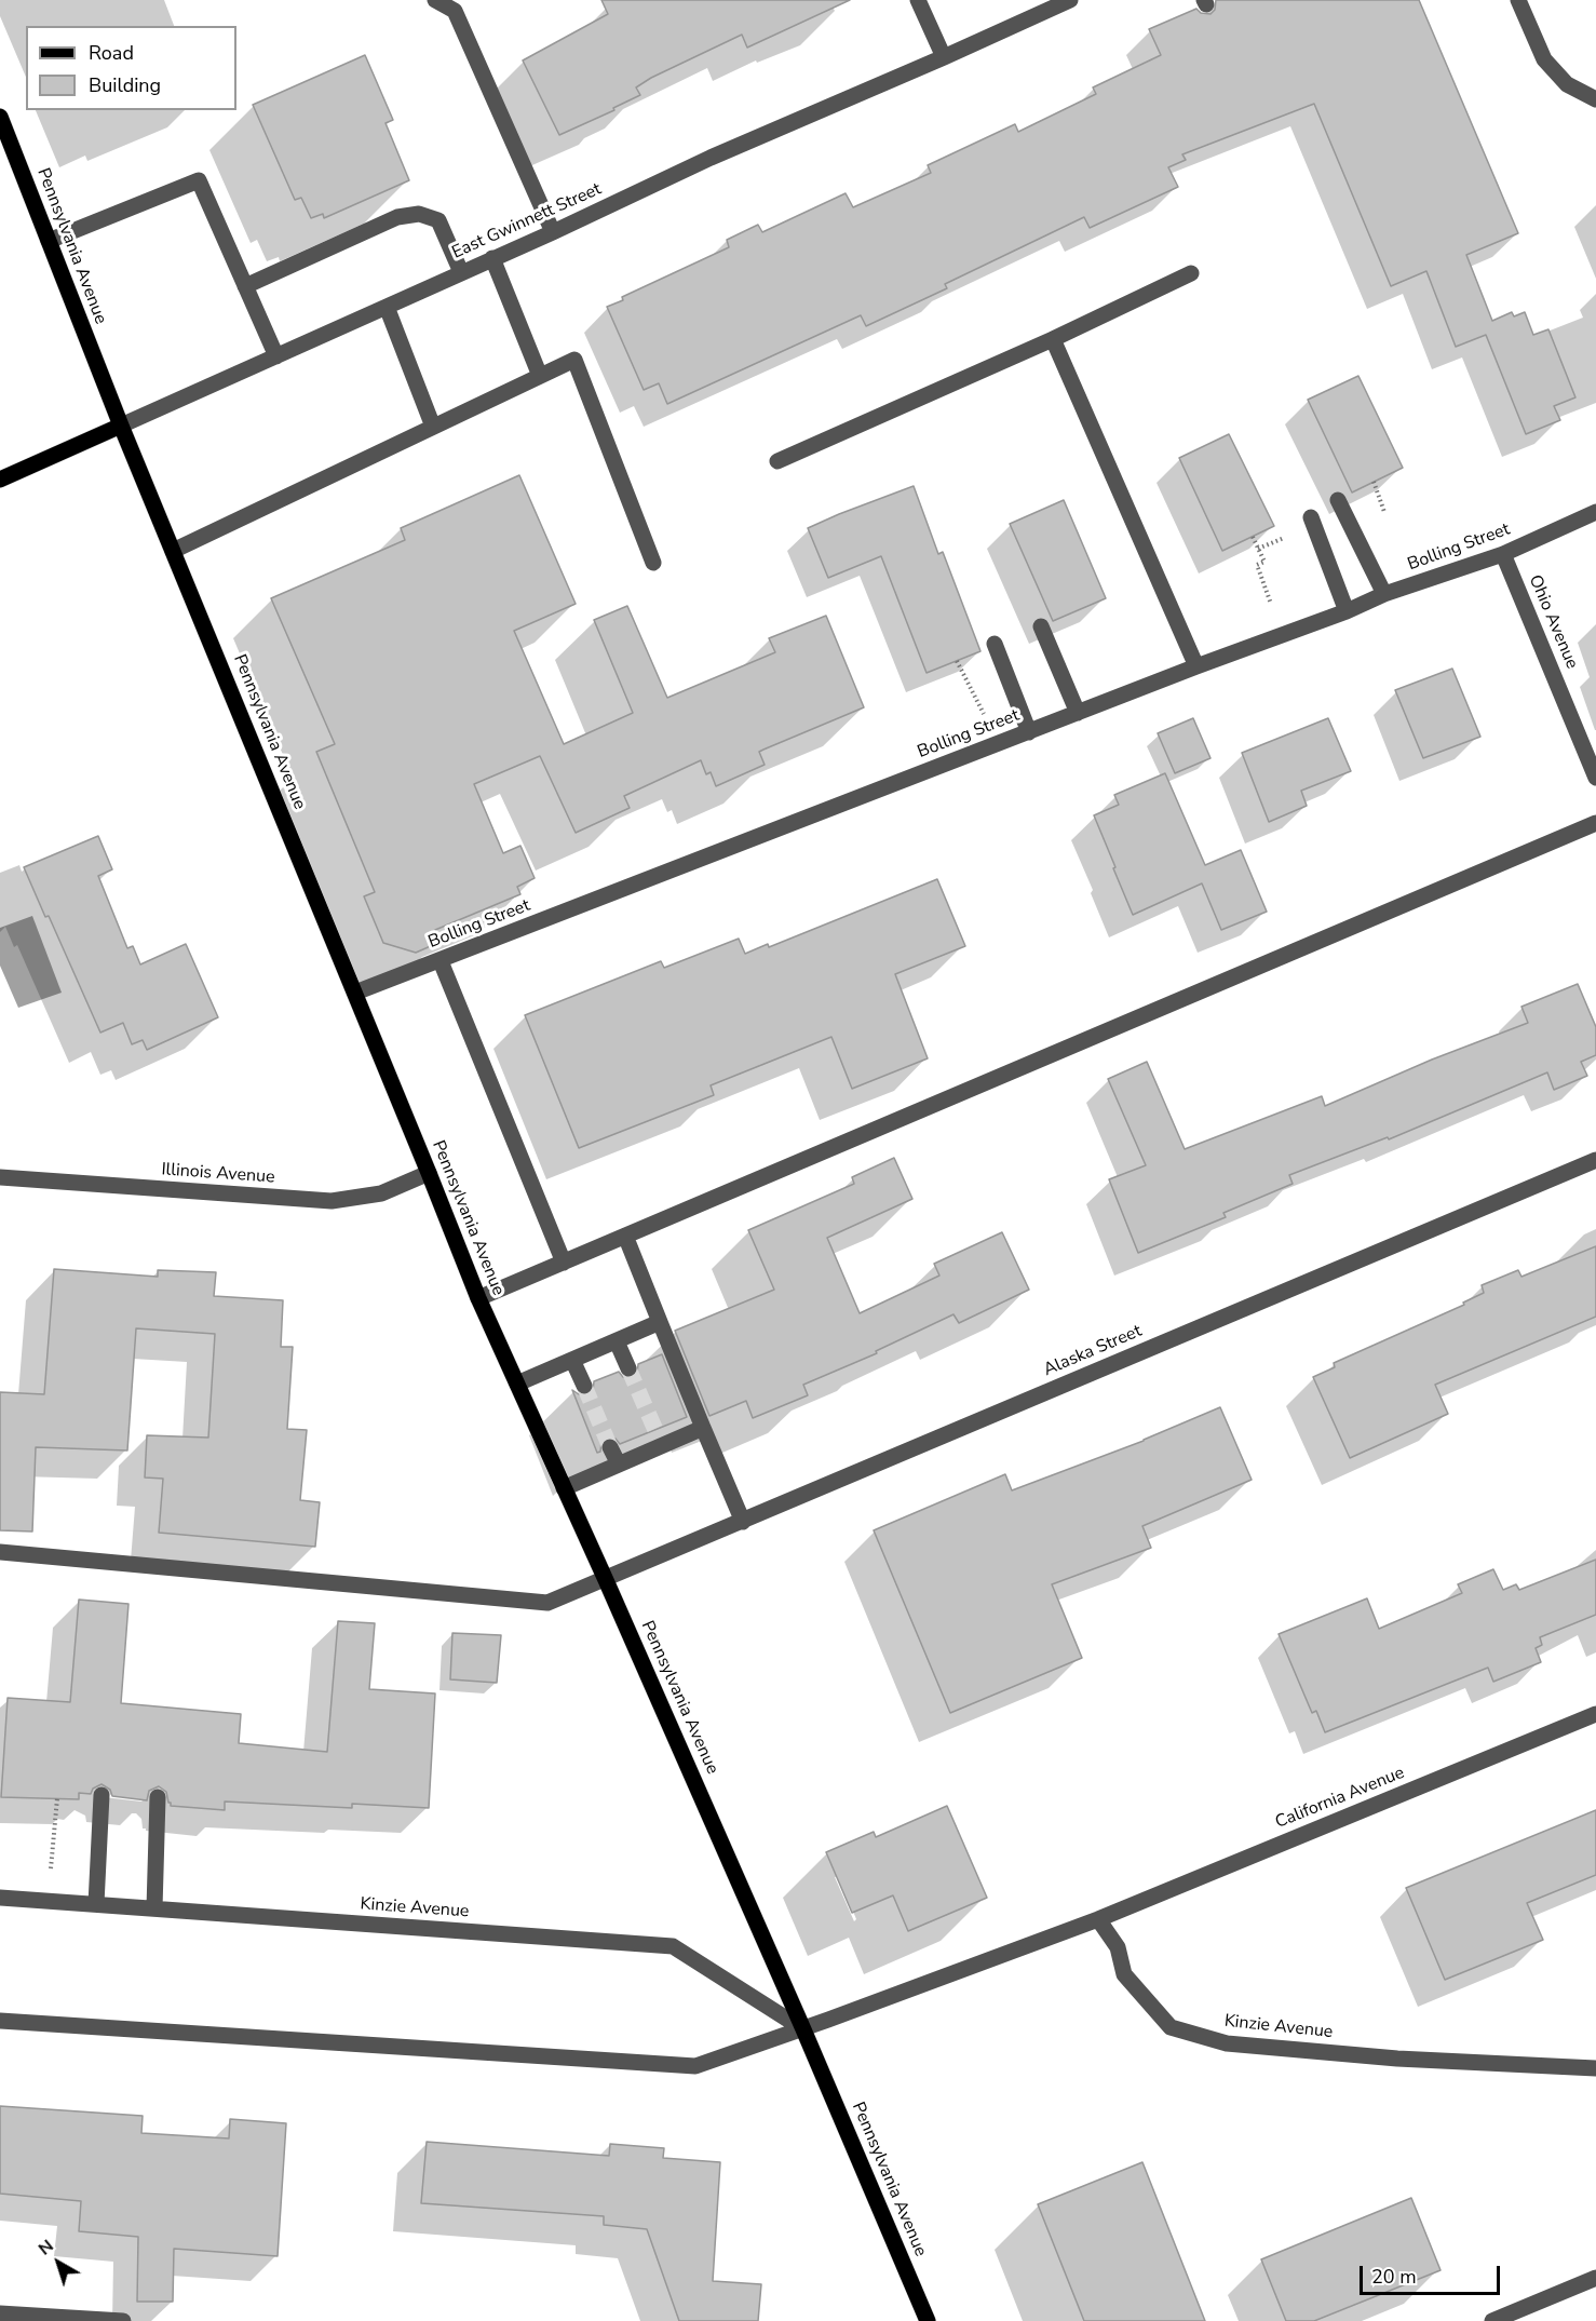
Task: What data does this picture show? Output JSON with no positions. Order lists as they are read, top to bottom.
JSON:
{
  "streets": {
    "main road": ["East Gwinnett Street", "Pennsylvania Avenue"],
    "street": [
      "Bolling Street",
      "Ohio Avenue",
      "Illinois Avenue",
      "Alaska Street",
      "California Avenue",
      "Kinzie Avenue"
    ]
  },
  "crossings": [
    ["East Gwinnett Street", "Pennsylvania Avenue"],
    ["Pennsylvania Avenue", "Bolling Street"],
    ["Pennsylvania Avenue", "Illinois Avenue"],
    ["Pennsylvania Avenue", "Alaska Street"],
    ["Pennsylvania Avenue", "Kinzie Avenue"],
    ["Bolling Street", "Ohio Avenue"],
    ["California Avenue", "Kinzie Avenue"]
  ],
  "legend": ["Road", "Building"],
  "scale_bar": "20 m",
  "north": "top left"
}
